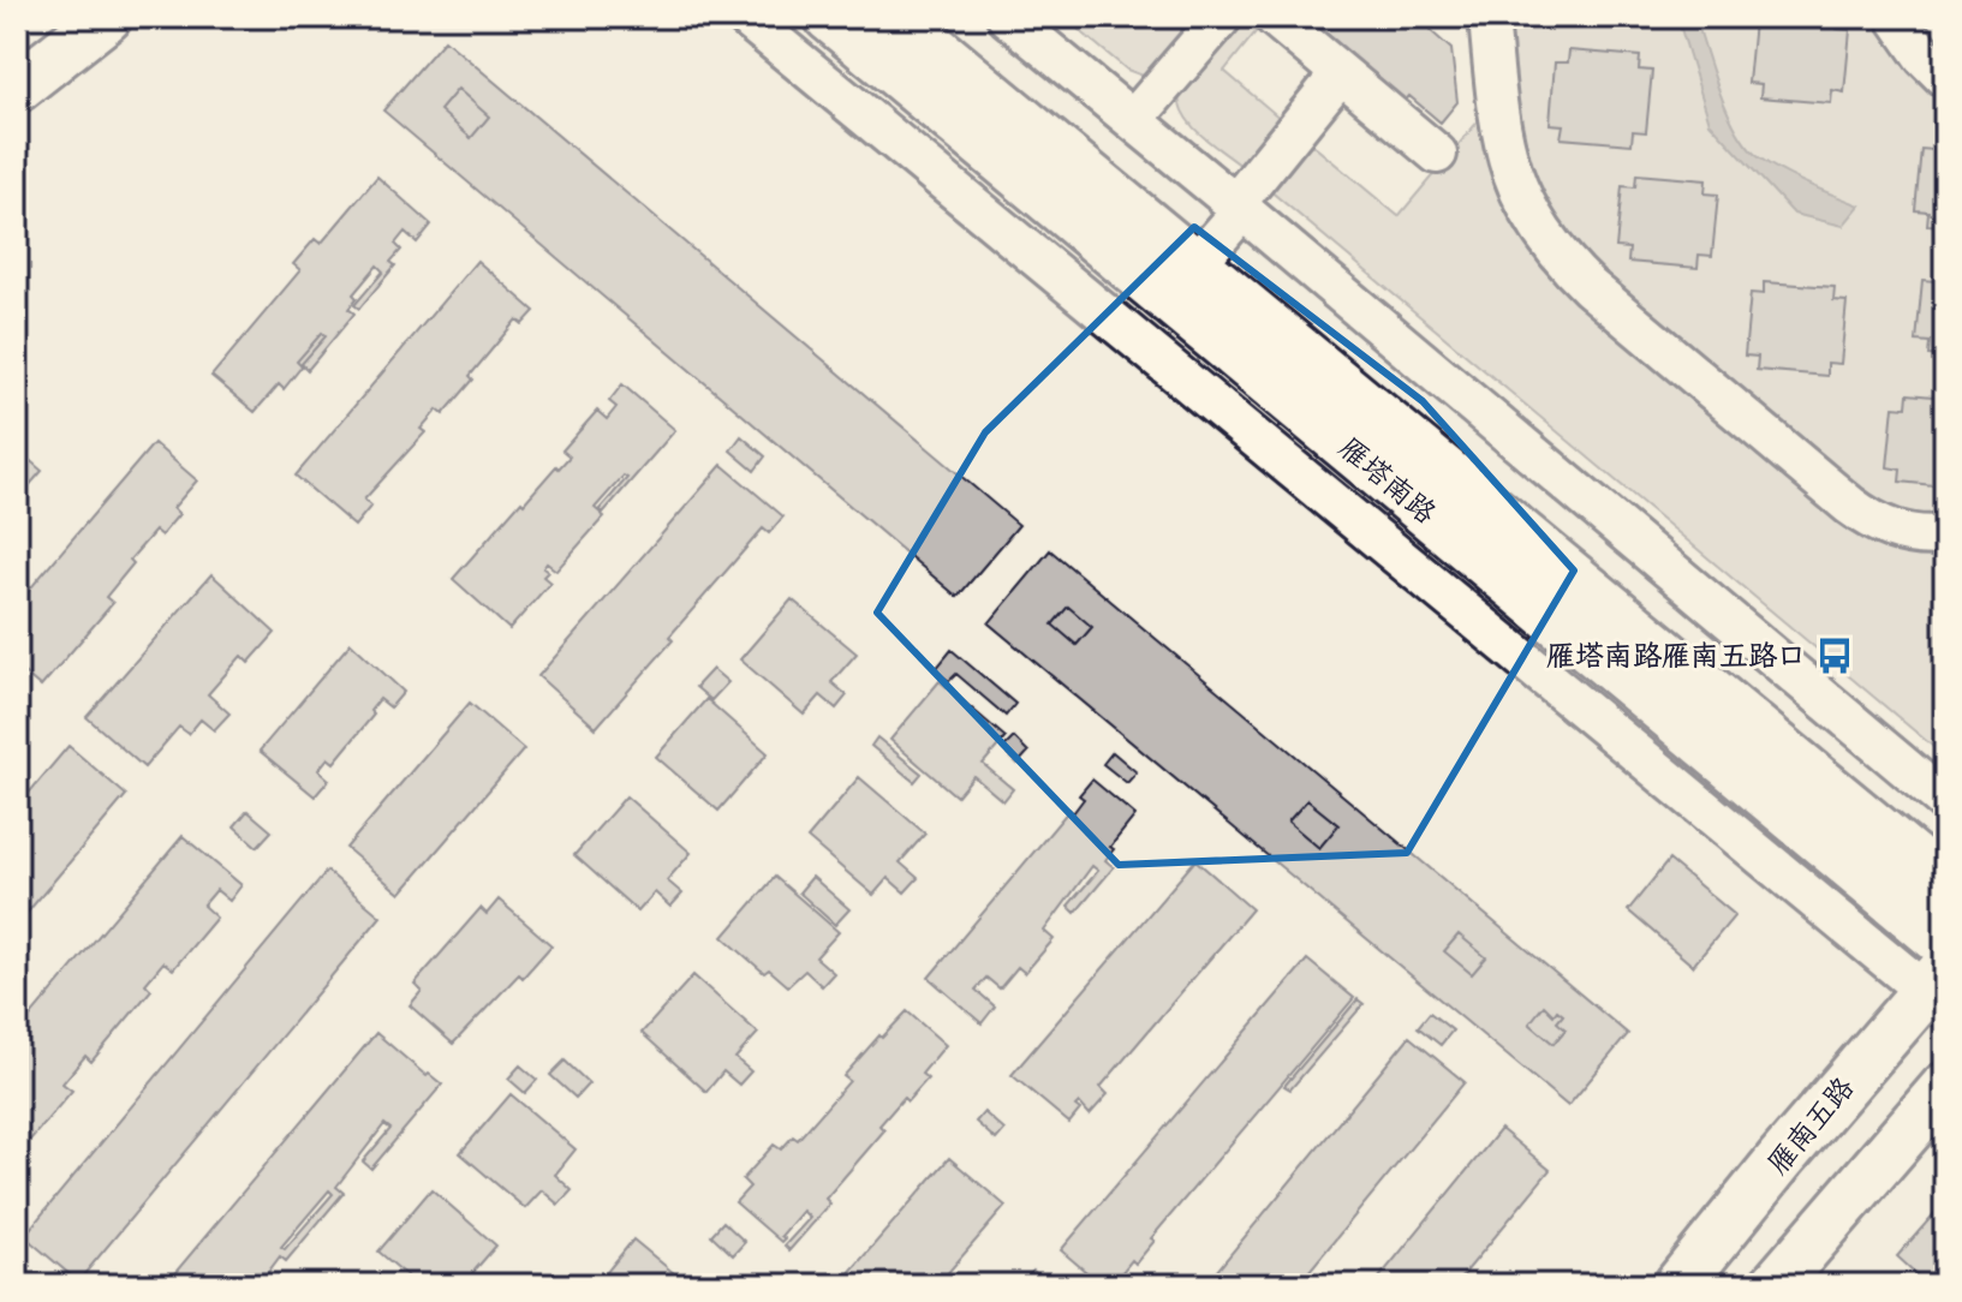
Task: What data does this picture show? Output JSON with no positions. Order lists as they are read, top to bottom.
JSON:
{
  "streets": {
    "main road": ["雁塔南路", "雁南五路"]
  },
  "places": {
    "bus stop": ["雁塔南路雁南五路口"]
  }
}
